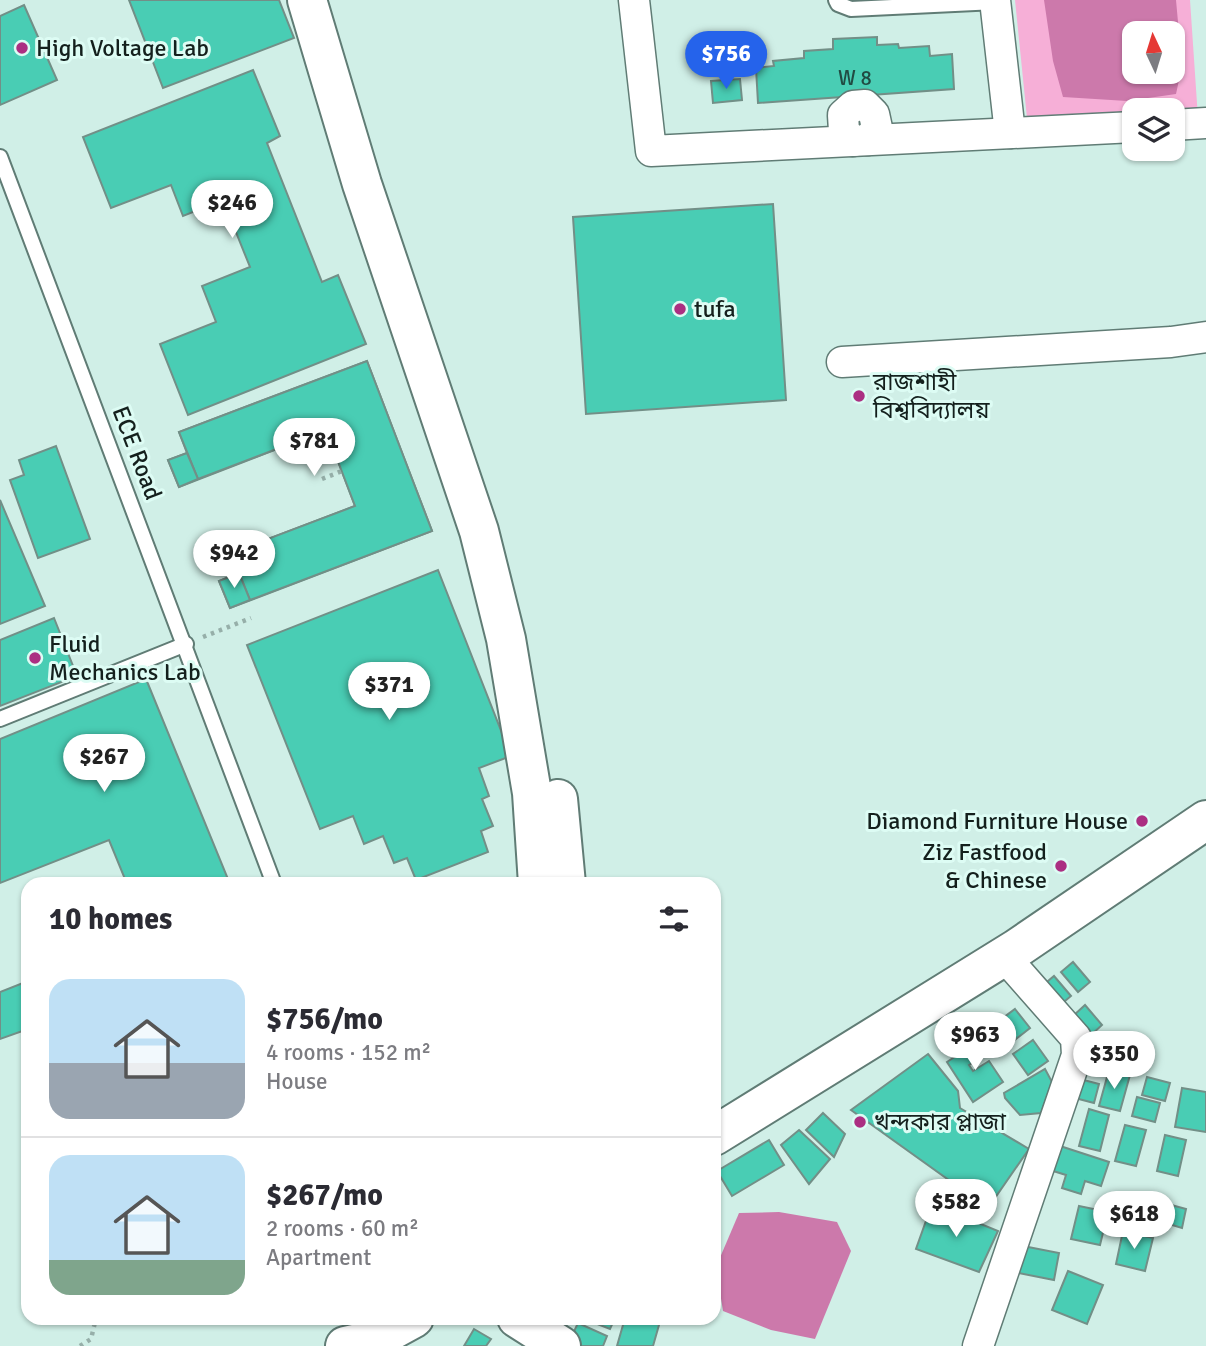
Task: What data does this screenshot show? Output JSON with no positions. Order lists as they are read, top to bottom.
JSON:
{
  "streets": {
    "lane": ["ECE Road"]
  },
  "places": [
    "High Voltage Lab",
    "tufa",
    "রাজশাহী বিশ্ববিদ্যালয়",
    "Fluid Mechanics Lab",
    "Diamond Furniture House",
    "Ziz Fastfood & Chinese",
    "খন্দকার প্লাজা"
  ],
  "house_numbers": ["W 8"],
  "north": "top",
  "page": {
    "price": [
      "$756",
      "$246",
      "$781",
      "$942",
      "$371",
      "$267",
      "$963",
      "$350",
      "$582",
      "$618"
    ],
    "heading": "10 homes",
    "list": [
      {
        "name": "$756/mo",
        "note": "4 rooms · 152 m² · House"
      },
      {
        "name": "$267/mo",
        "note": "2 rooms · 60 m² · Apartment"
      }
    ]
  }
}
